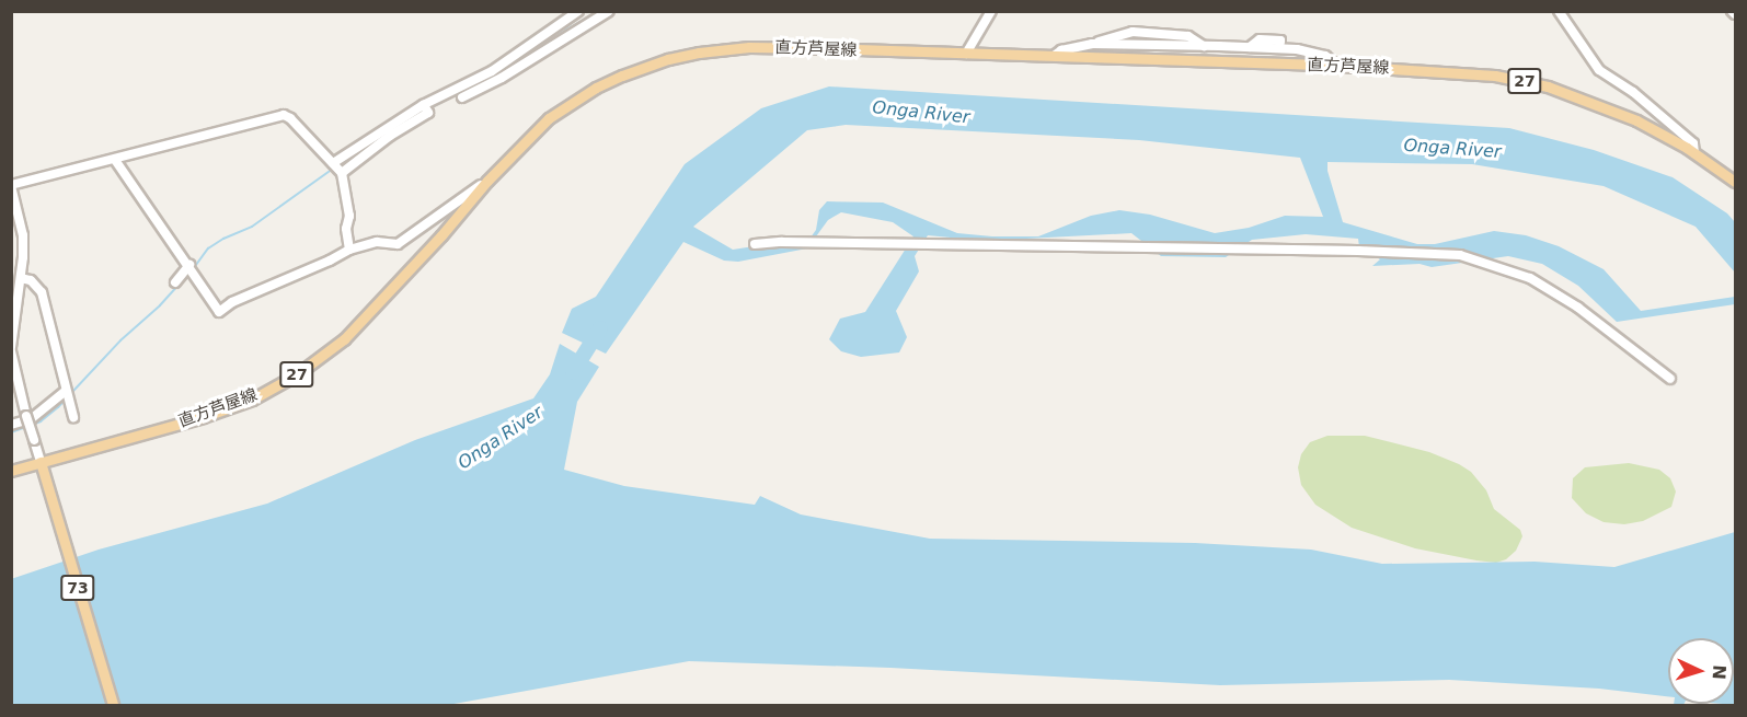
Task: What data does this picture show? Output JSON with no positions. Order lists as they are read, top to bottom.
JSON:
{
  "streets": {
    "main road": ["直方芦屋線", "27", "73"]
  },
  "crossings": [
    ["直方芦屋線", "73"]
  ],
  "water": ["Onga River"],
  "north": "right"
}
